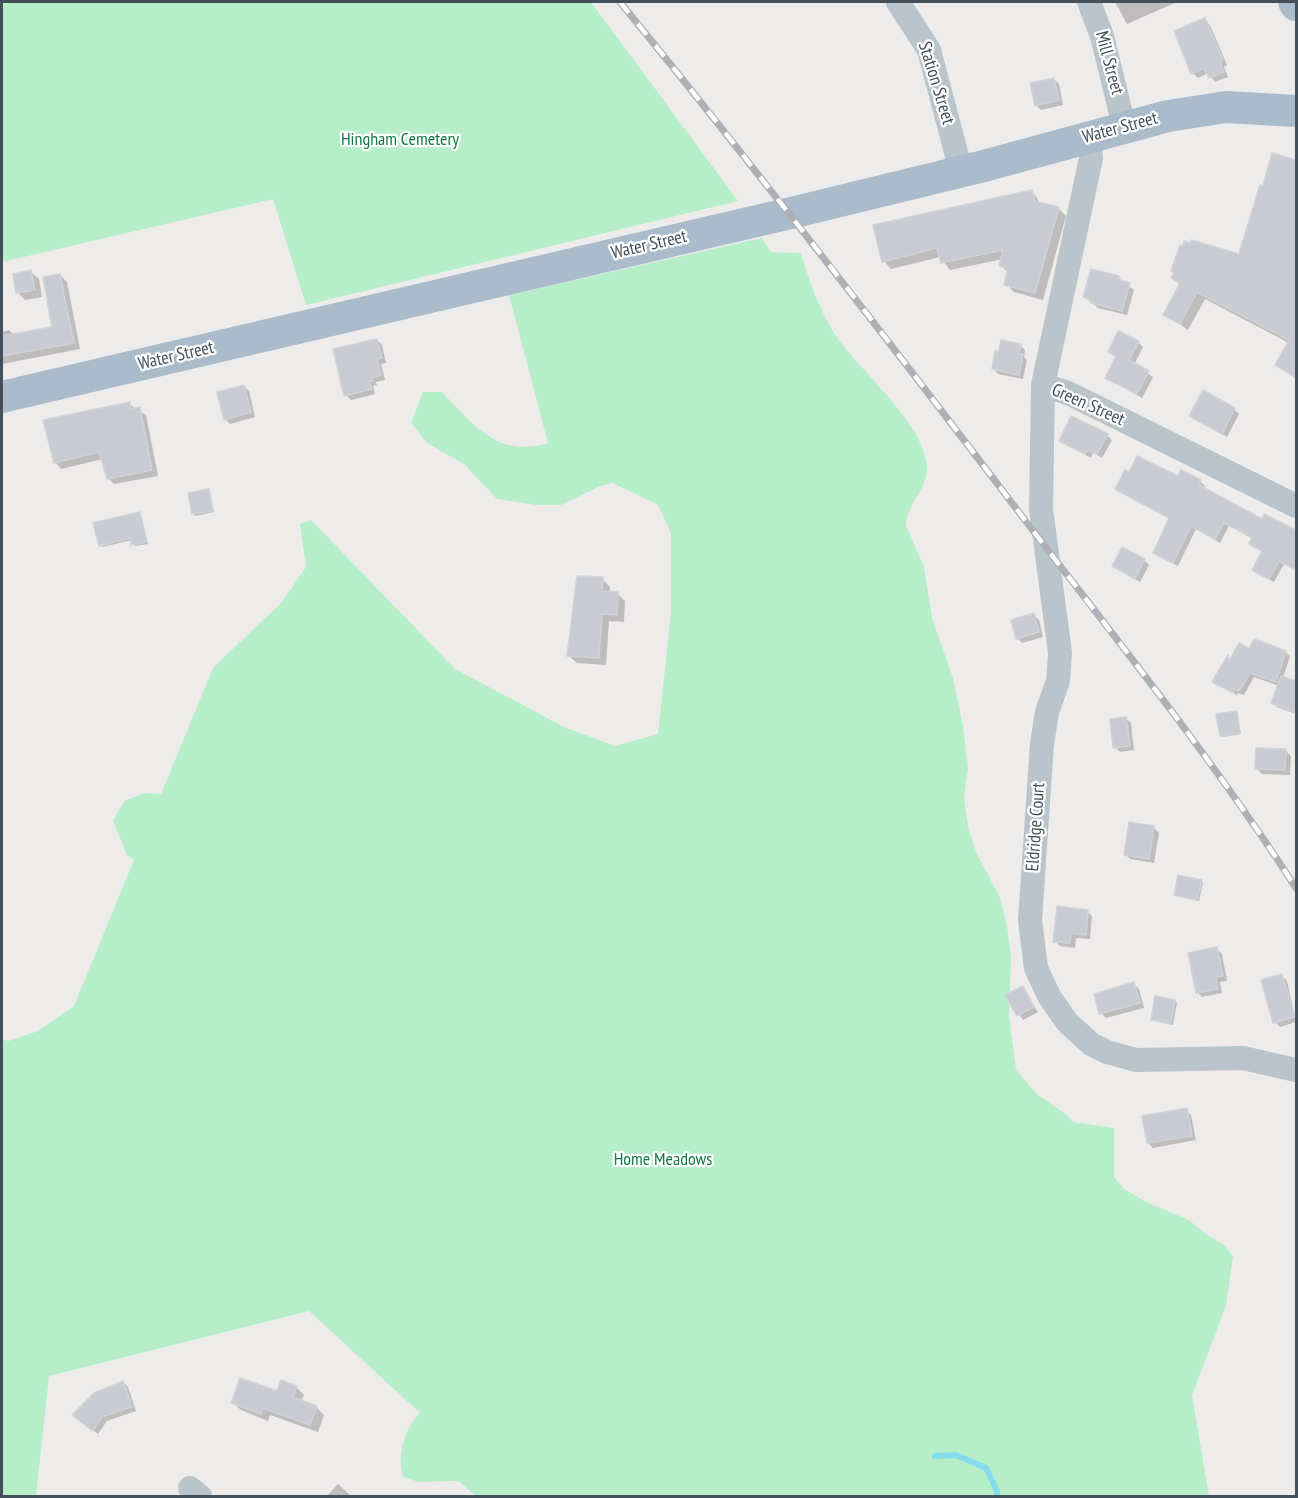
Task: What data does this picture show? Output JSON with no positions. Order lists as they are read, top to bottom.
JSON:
{
  "streets": {
    "main road": ["Water Street"],
    "street": [
      "Mill Street",
      "Station Street",
      "Green Street",
      "Eldridge Court"
    ]
  },
  "crossings": [
    ["Mill Street", "Water Street"],
    ["Station Street", "Water Street"],
    ["Water Street", "Green Street"],
    ["Green Street", "Eldridge Court"]
  ],
  "parks": ["Hingham Cemetery", "Home Meadows"]
}
